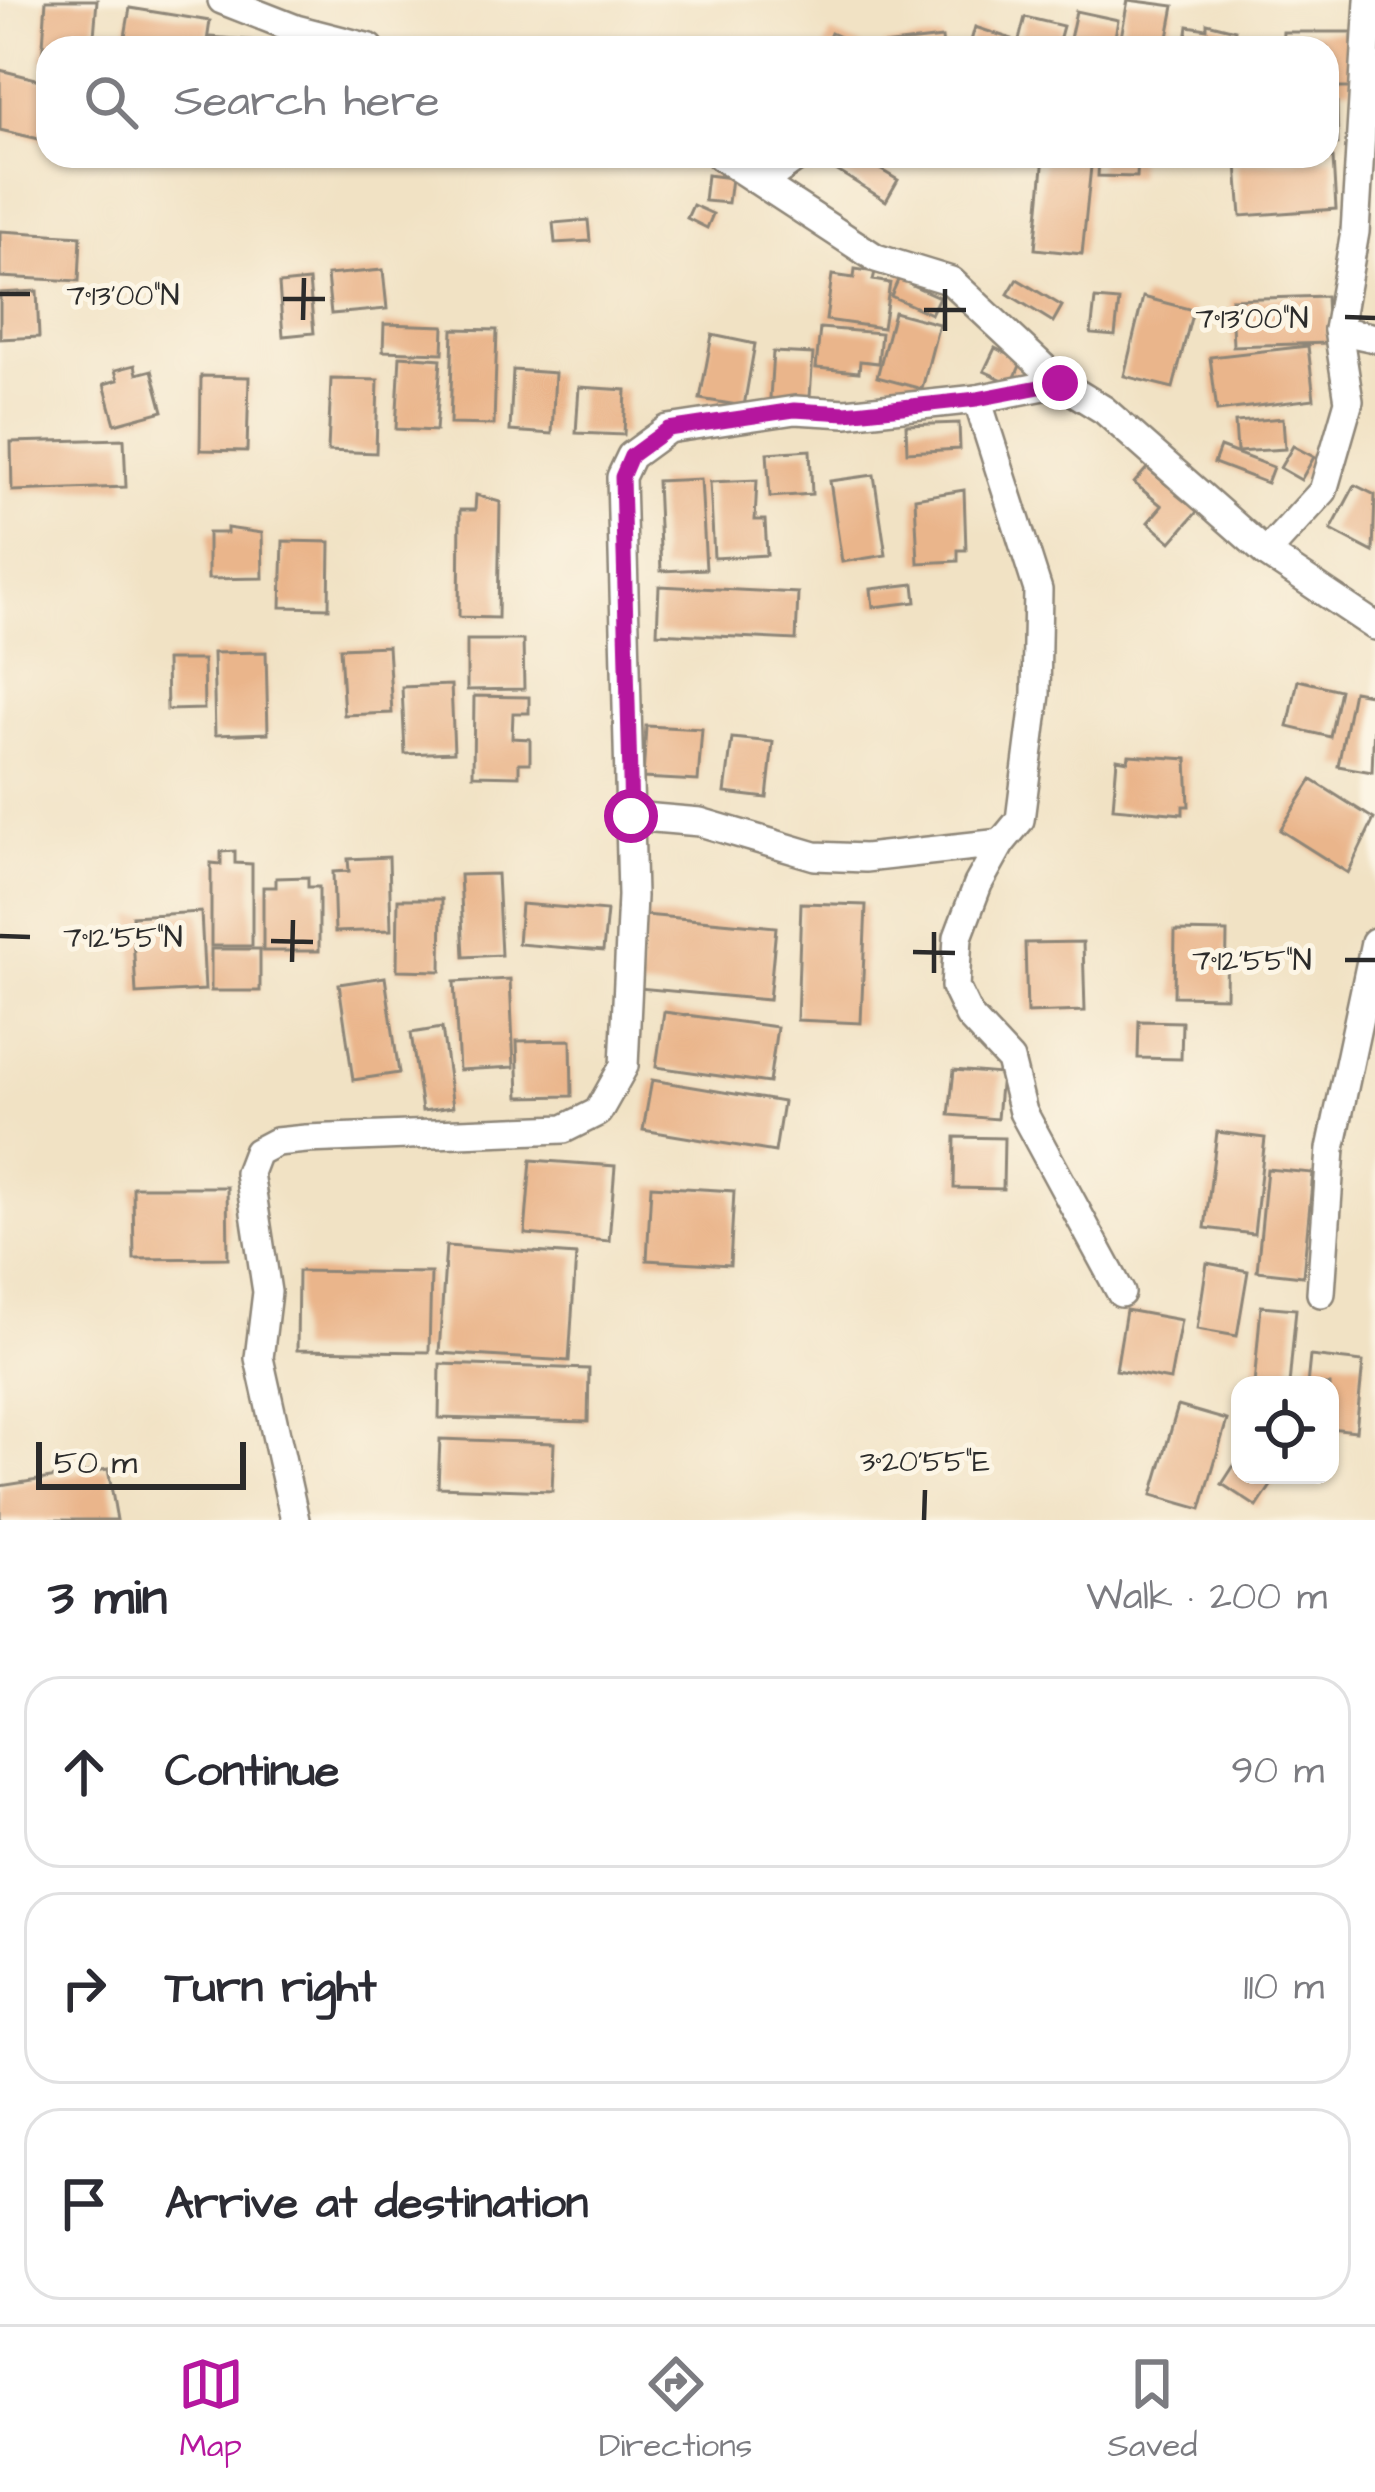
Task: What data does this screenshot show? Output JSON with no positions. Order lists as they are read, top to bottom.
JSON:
{
  "scale_bar": "50 m",
  "page": {
    "search": "Search here",
    "scale": "50 m",
    "heading": ["3 min", "Walk · 200 m"],
    "list": [
      ["Continue", "90 m"],
      ["Turn right", "110 m"],
      "Arrive at destination"
    ],
    "nav": ["Map", "Directions", "Saved"]
  },
  "coordinates": ["7°13'00\"N", "7°12'55\"N", "3°20'55\"E"]
}
